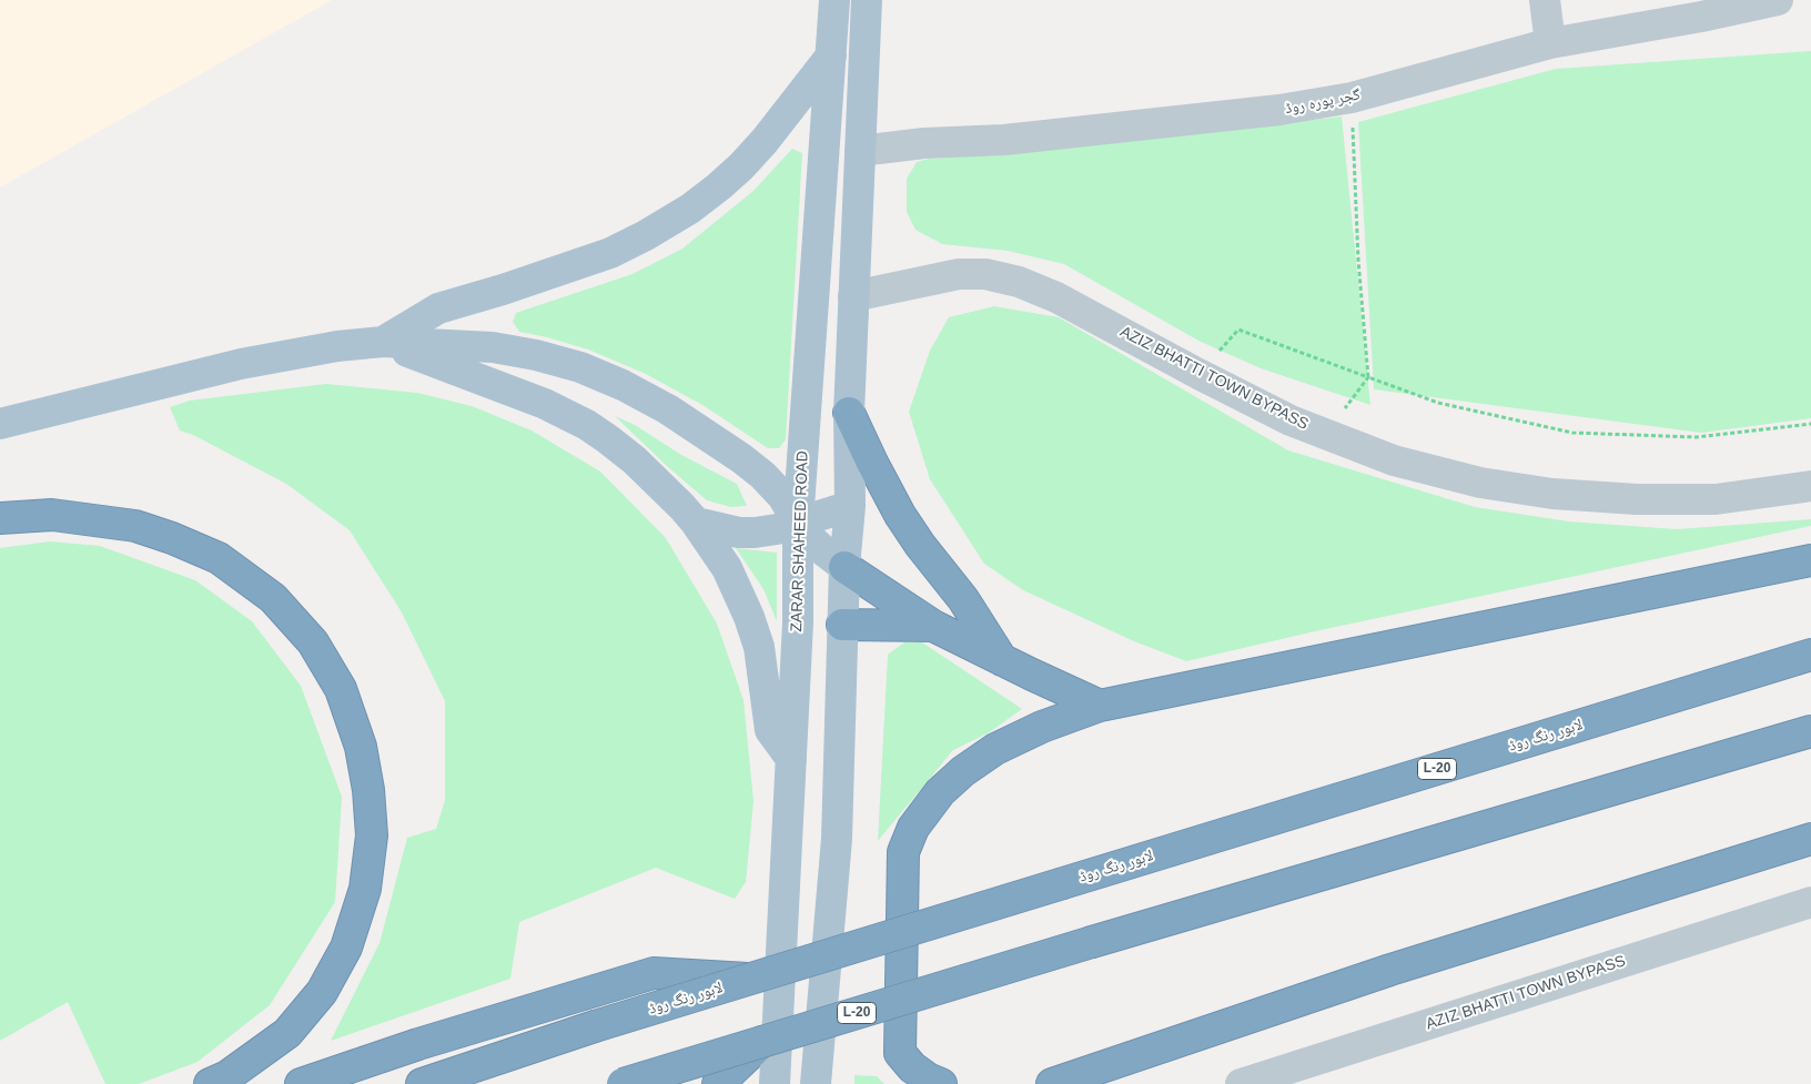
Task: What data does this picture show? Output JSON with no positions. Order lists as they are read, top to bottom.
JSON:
{
  "streets": {
    "highway": ["لاہور رنگ روڈ", "L-20"],
    "main road": ["ZARAR SHAHEED ROAD"],
    "street": ["گجر پورہ روڈ", "AZIZ BHATTI TOWN BYPASS"]
  }
}
